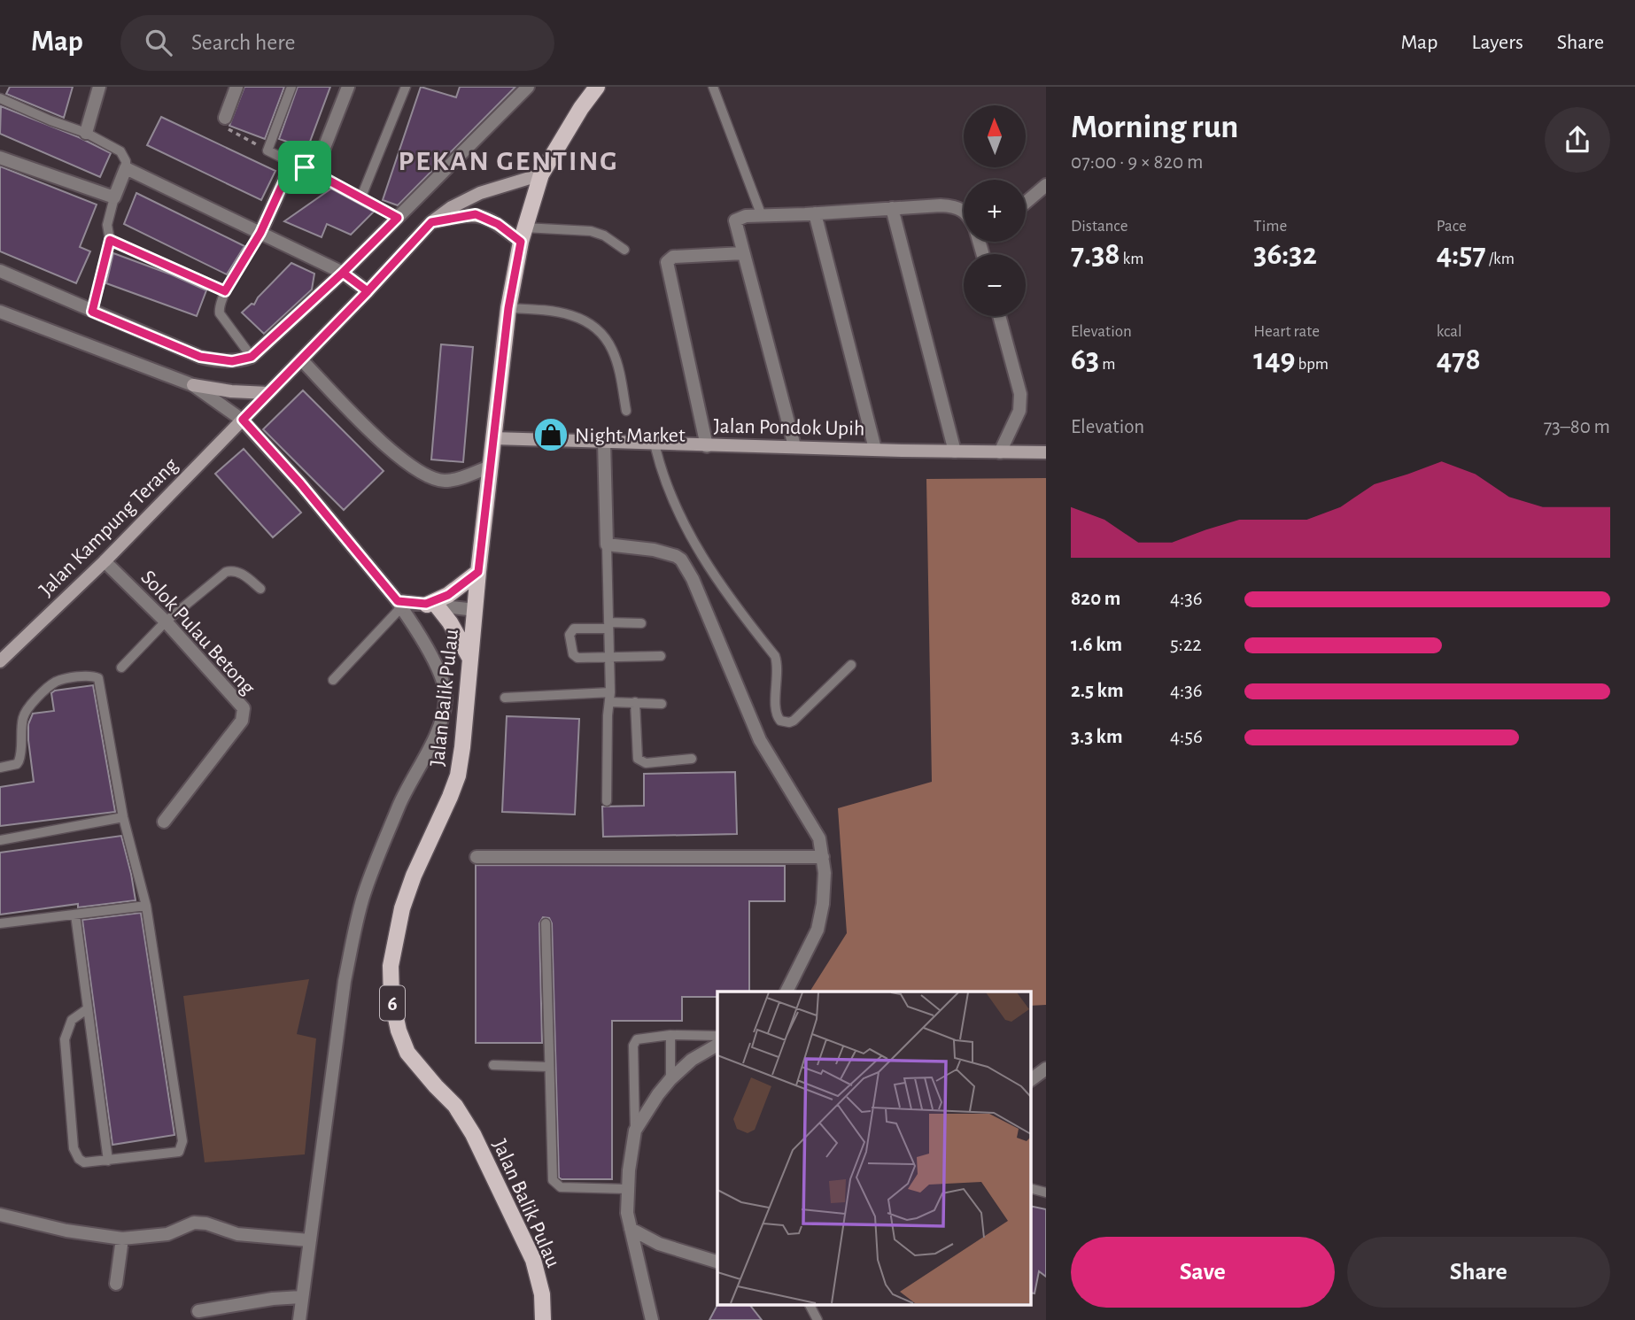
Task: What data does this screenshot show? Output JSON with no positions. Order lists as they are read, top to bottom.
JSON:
{
  "streets": {
    "main road": [
      "Jalan Pondok Upih",
      "Jalan Kampung Terang",
      "Jalan Balik Pulau",
      "6"
    ],
    "street": ["Solok Pulau Betong"]
  },
  "crossings": [
    ["Jalan Pondok Upih", "Jalan Balik Pulau"],
    ["Jalan Kampung Terang", "Solok Pulau Betong"],
    ["Jalan Kampung Terang", "Jalan Balik Pulau"]
  ],
  "districts": ["PEKAN GENTING"],
  "places": {
    "shop": ["Night Market"]
  },
  "north": "top",
  "page": {
    "header": "Map",
    "search": "Search here",
    "nav": ["Map", "Layers", "Share"],
    "heading": ["Morning run", "07:00 · 9 × 820 m"],
    "map_buttons": ["+", "−"],
    "stats": [
      ["Distance", "7.38 km"],
      ["Time", "36:32"],
      ["Pace", "4:57 /km"],
      ["Elevation", "63 m"],
      ["Heart rate", "149 bpm"],
      ["kcal", "478"]
    ],
    "chart": ["Elevation", "73–80 m"],
    "list": [
      {
        "name": "820 m",
        "note": "4:36"
      },
      {
        "name": "1.6 km",
        "note": "5:22"
      },
      {
        "name": "2.5 km",
        "note": "4:36"
      },
      {
        "name": "3.3 km",
        "note": "4:56"
      }
    ],
    "buttons": ["Save", "Share"]
  }
}
